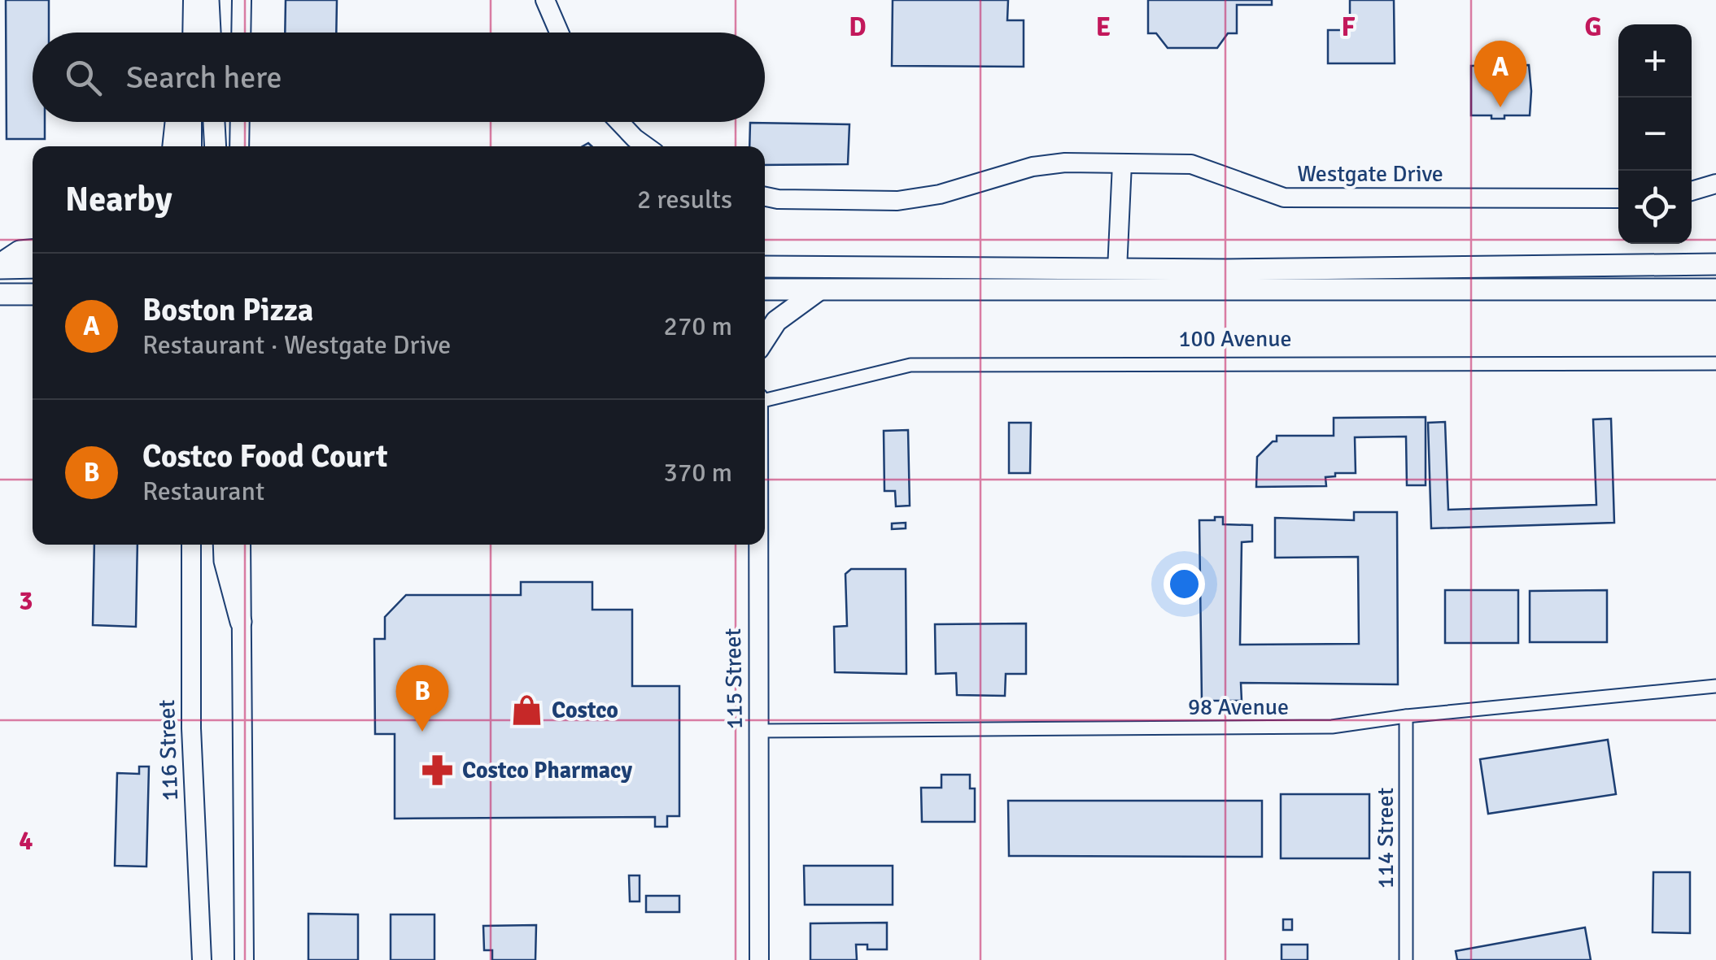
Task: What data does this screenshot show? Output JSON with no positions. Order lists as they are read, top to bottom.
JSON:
{
  "streets": {
    "street": [
      "Westgate Drive",
      "100 Avenue",
      "115 Street",
      "98 Avenue",
      "116 Street",
      "114 Street"
    ]
  },
  "crossings": [
    ["115 Street", "98 Avenue"],
    ["98 Avenue", "114 Street"]
  ],
  "places": {
    "shop": ["Costco"],
    "pharmacy": ["Costco Pharmacy"]
  },
  "page": {
    "map_buttons": ["+", "−"],
    "search": "Search here",
    "pins": ["A", "B"],
    "heading": ["Nearby", "2 results"],
    "list": [
      {
        "mark": "A",
        "name": "Boston Pizza",
        "note": "Restaurant · Westgate Drive",
        "value": "270 m"
      },
      {
        "mark": "B",
        "name": "Costco Food Court",
        "note": "Restaurant",
        "value": "370 m"
      }
    ]
  },
  "grid": {
    "columns": [
      "D",
      "E",
      "F",
      "G"
    ],
    "rows": ["3", "4"]
  }
}
